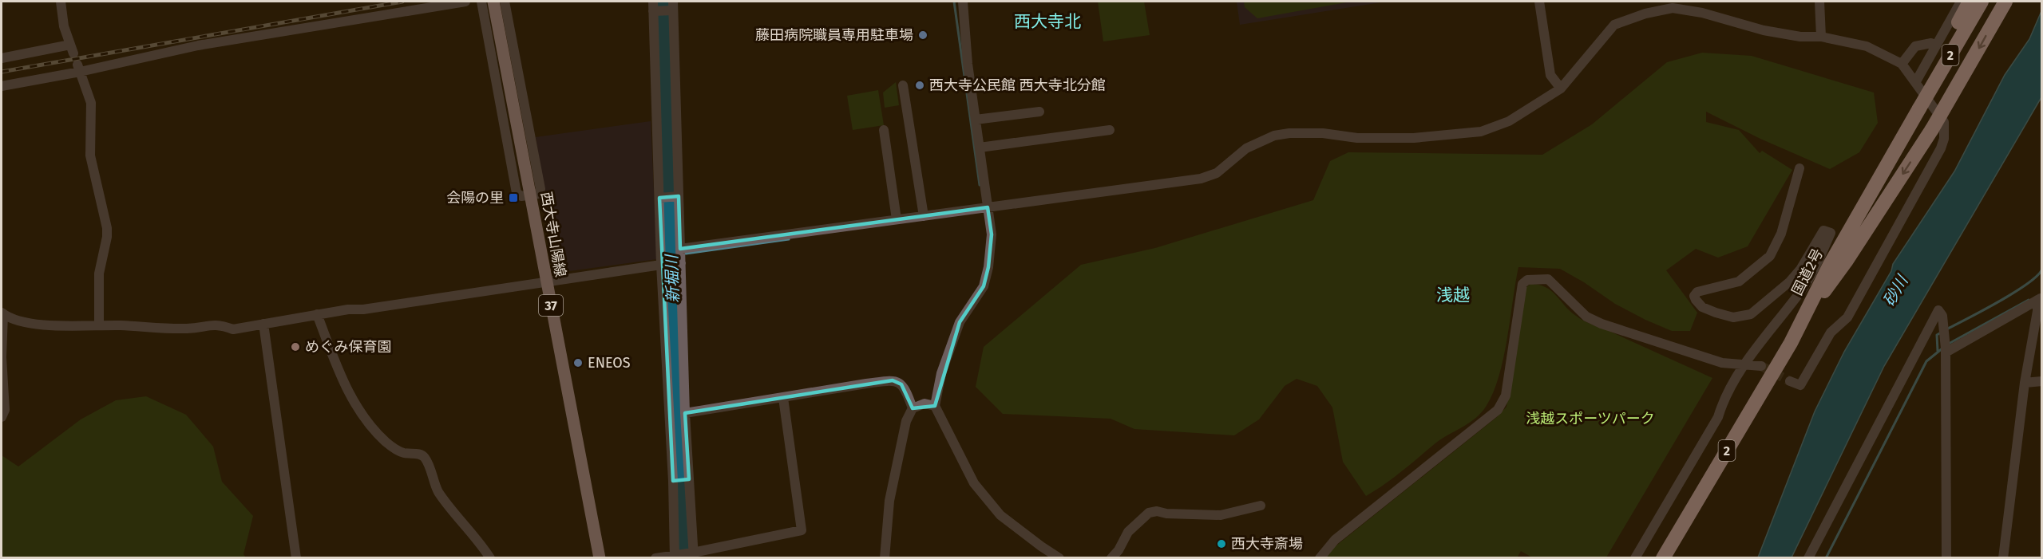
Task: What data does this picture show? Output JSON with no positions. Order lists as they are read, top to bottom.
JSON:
{
  "streets": {
    "highway": ["2", "国道2号"],
    "main road": ["西大寺山陽線", "37"]
  },
  "crossings": [
    ["2", "国道2号"]
  ],
  "districts": ["西大寺北", "浅越"],
  "water": ["新堀川", "砂川"],
  "parks": ["浅越スポーツパーク"],
  "places": {
    "other": [
      "藤田病院職員専用駐車場",
      "西大寺公民館 西大寺北分館",
      "めぐみ保育園",
      "ENEOS",
      "西大寺斎場"
    ],
    "transit": ["会陽の里"]
  }
}
